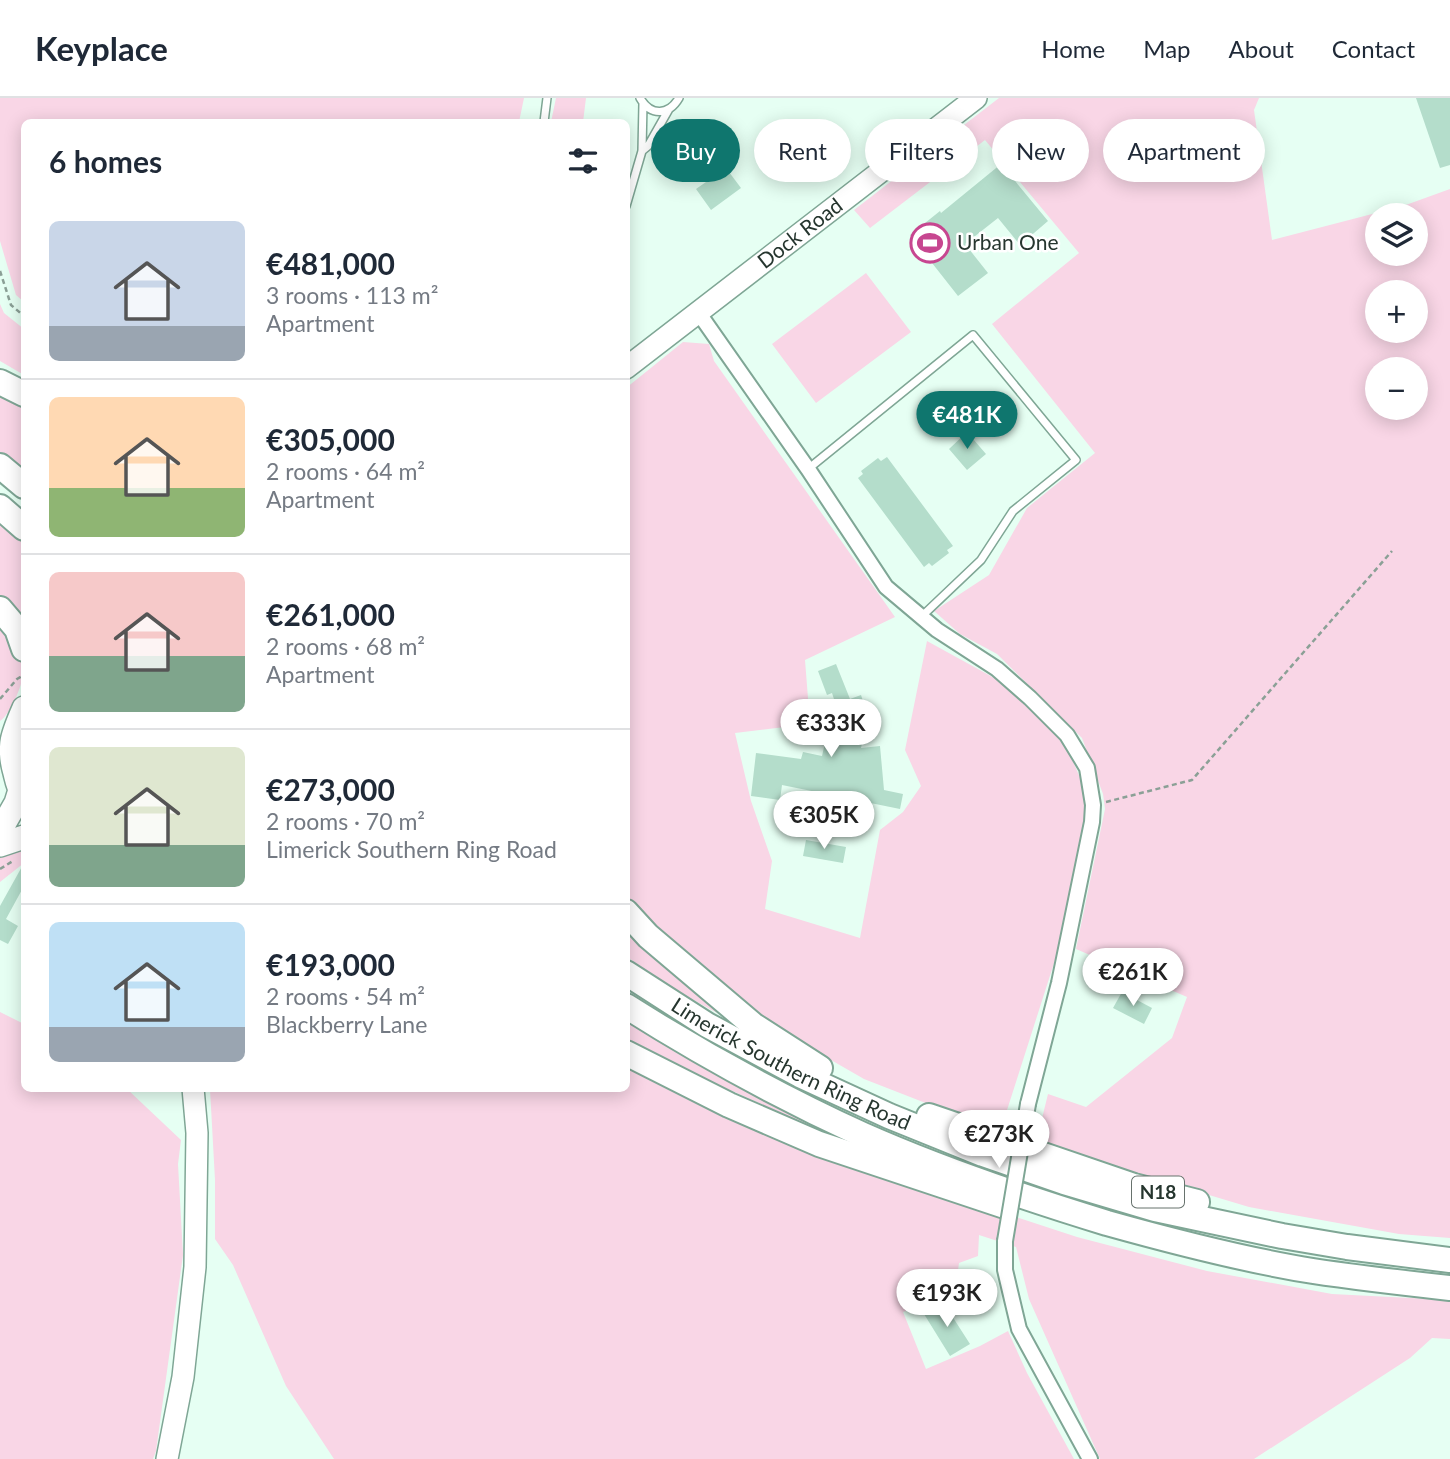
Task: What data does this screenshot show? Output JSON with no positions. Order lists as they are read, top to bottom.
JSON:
{
  "streets": {
    "highway": ["Limerick Southern Ring Road", "N18"],
    "main road": ["Dock Road"]
  },
  "crossings": [
    ["Limerick Southern Ring Road", "N18"]
  ],
  "places": {
    "sports": ["Urban One"]
  },
  "page": {
    "header": "Keyplace",
    "nav": [
      "Home",
      "Map",
      "About",
      "Contact"
    ],
    "chip": [
      "Buy",
      "Rent",
      "Filters",
      "New",
      "Apartment"
    ],
    "heading": "6 homes",
    "map_buttons": ["+", "−"],
    "list": [
      {
        "name": "€481,000",
        "note": "3 rooms · 113 m² · Apartment"
      },
      {
        "name": "€305,000",
        "note": "2 rooms · 64 m² · Apartment"
      },
      {
        "name": "€261,000",
        "note": "2 rooms · 68 m² · Apartment"
      },
      {
        "name": "€273,000",
        "note": "2 rooms · 70 m² · Limerick Southern Ring Road"
      },
      {
        "name": "€193,000",
        "note": "2 rooms · 54 m² · Blackberry Lane"
      }
    ],
    "price": [
      "€481K",
      "€333K",
      "€305K",
      "€261K",
      "€273K",
      "€193K"
    ]
  }
}
